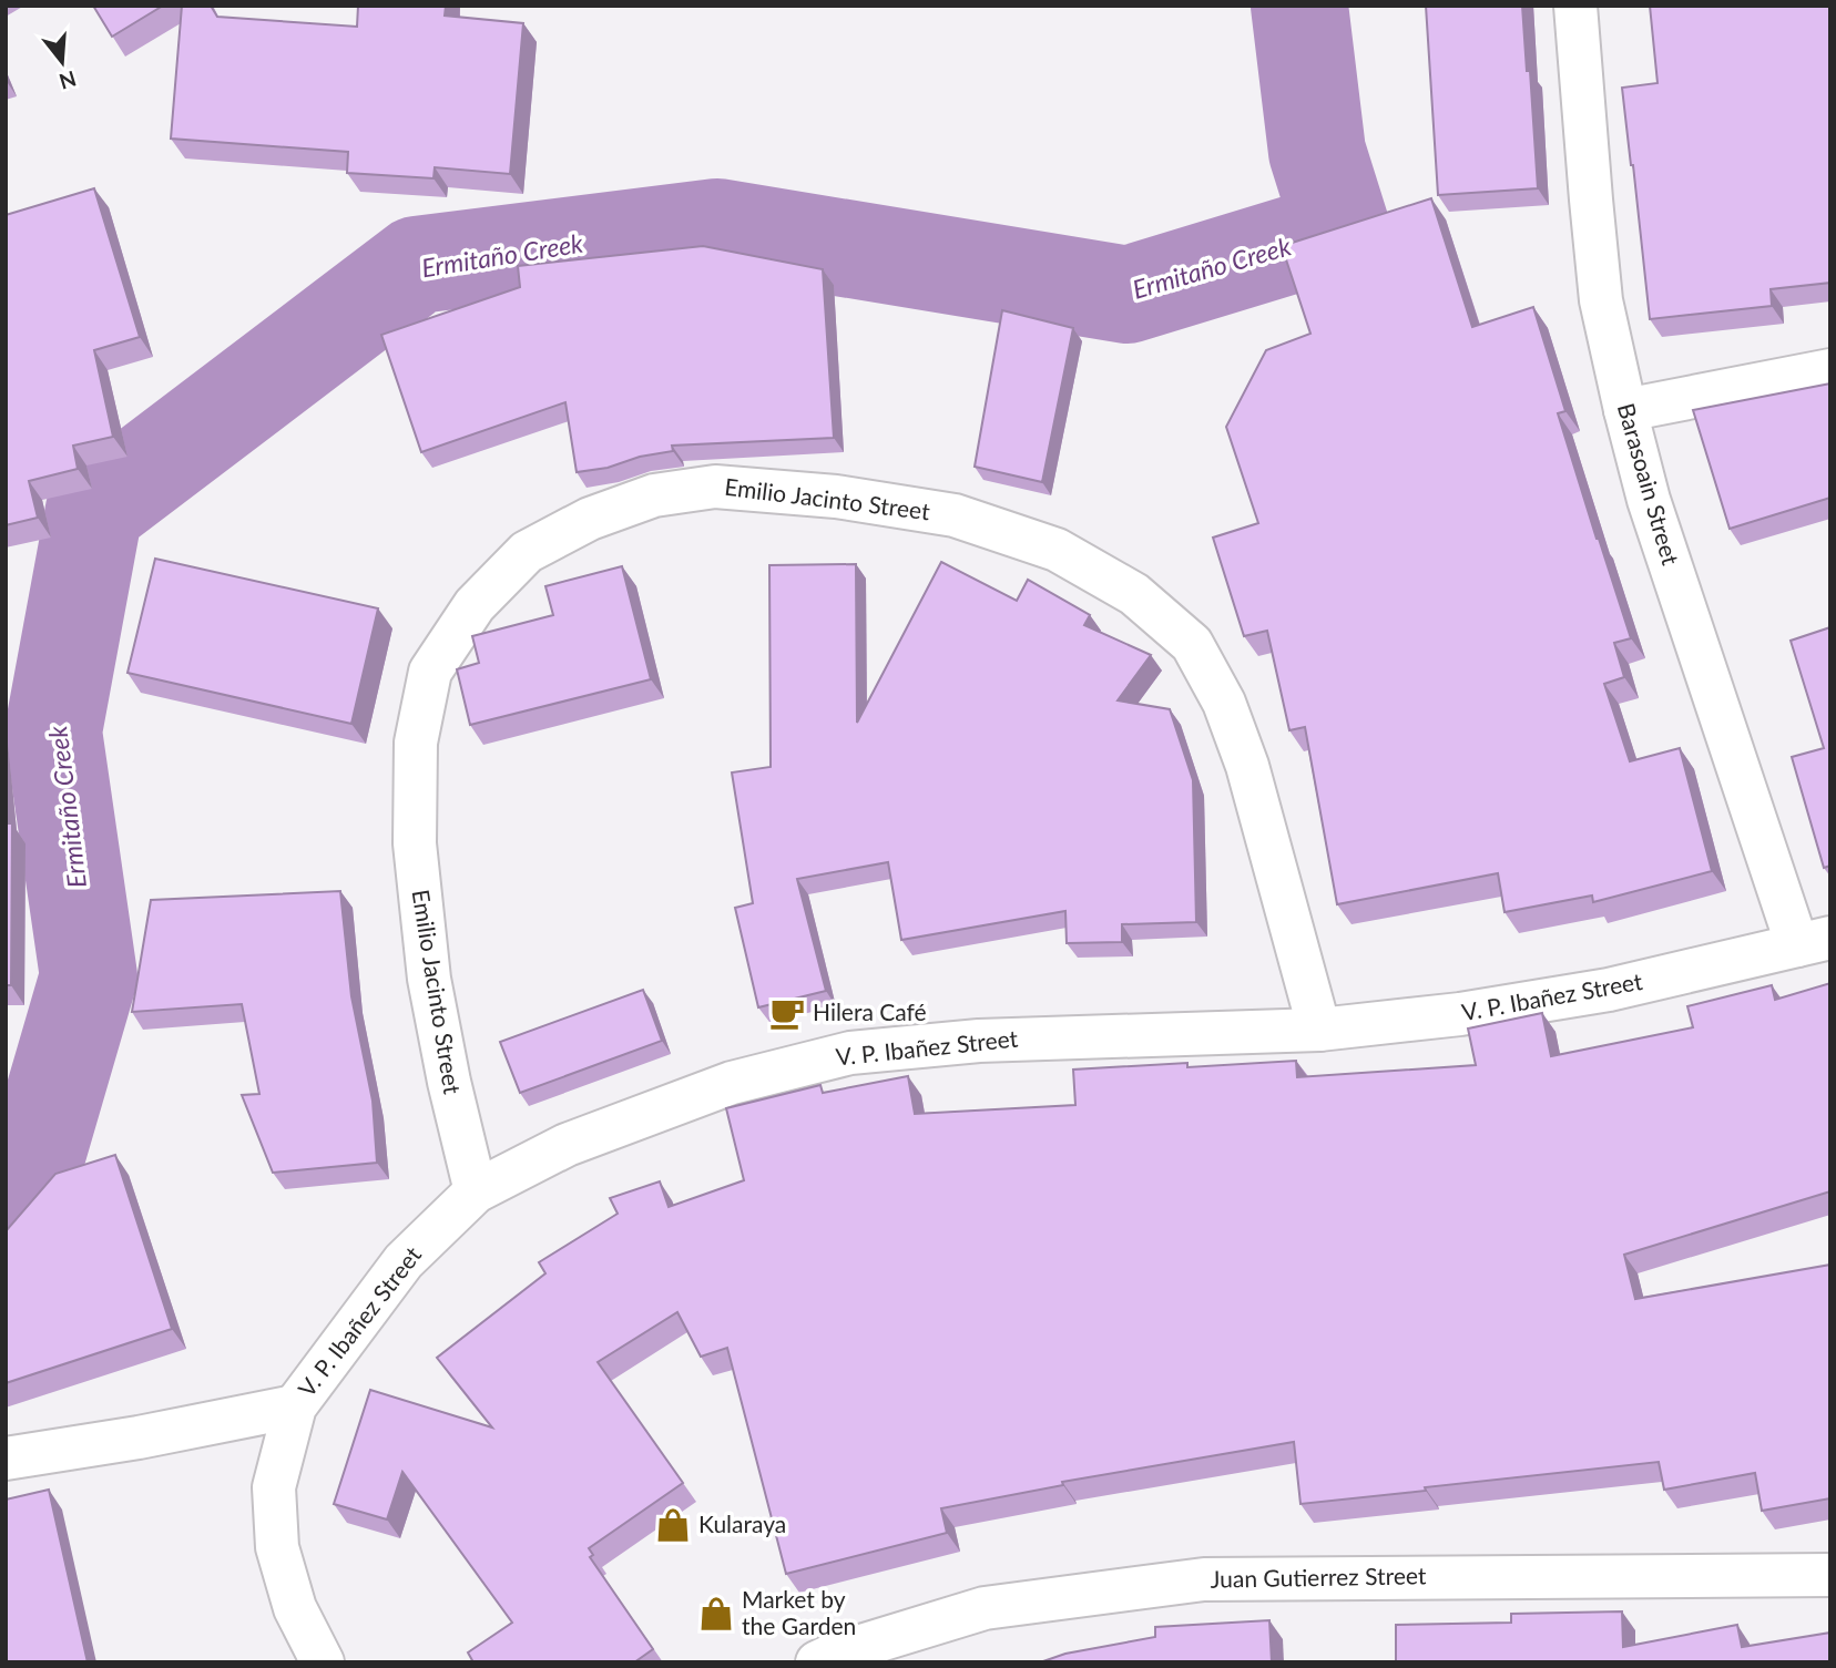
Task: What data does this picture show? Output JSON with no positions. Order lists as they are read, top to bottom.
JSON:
{
  "streets": {
    "street": [
      "Barasoain Street",
      "Emilio Jacinto Street",
      "V. P. Ibañez Street",
      "Juan Gutierrez Street"
    ]
  },
  "crossings": [
    ["Barasoain Street", "V. P. Ibañez Street"],
    ["Emilio Jacinto Street", "V. P. Ibañez Street"]
  ],
  "water": ["Ermitaño Creek"],
  "places": {
    "cafe": ["Hilera Café"],
    "shop": ["Kularaya", "Market by the Garden"]
  },
  "north": "bottom"
}
